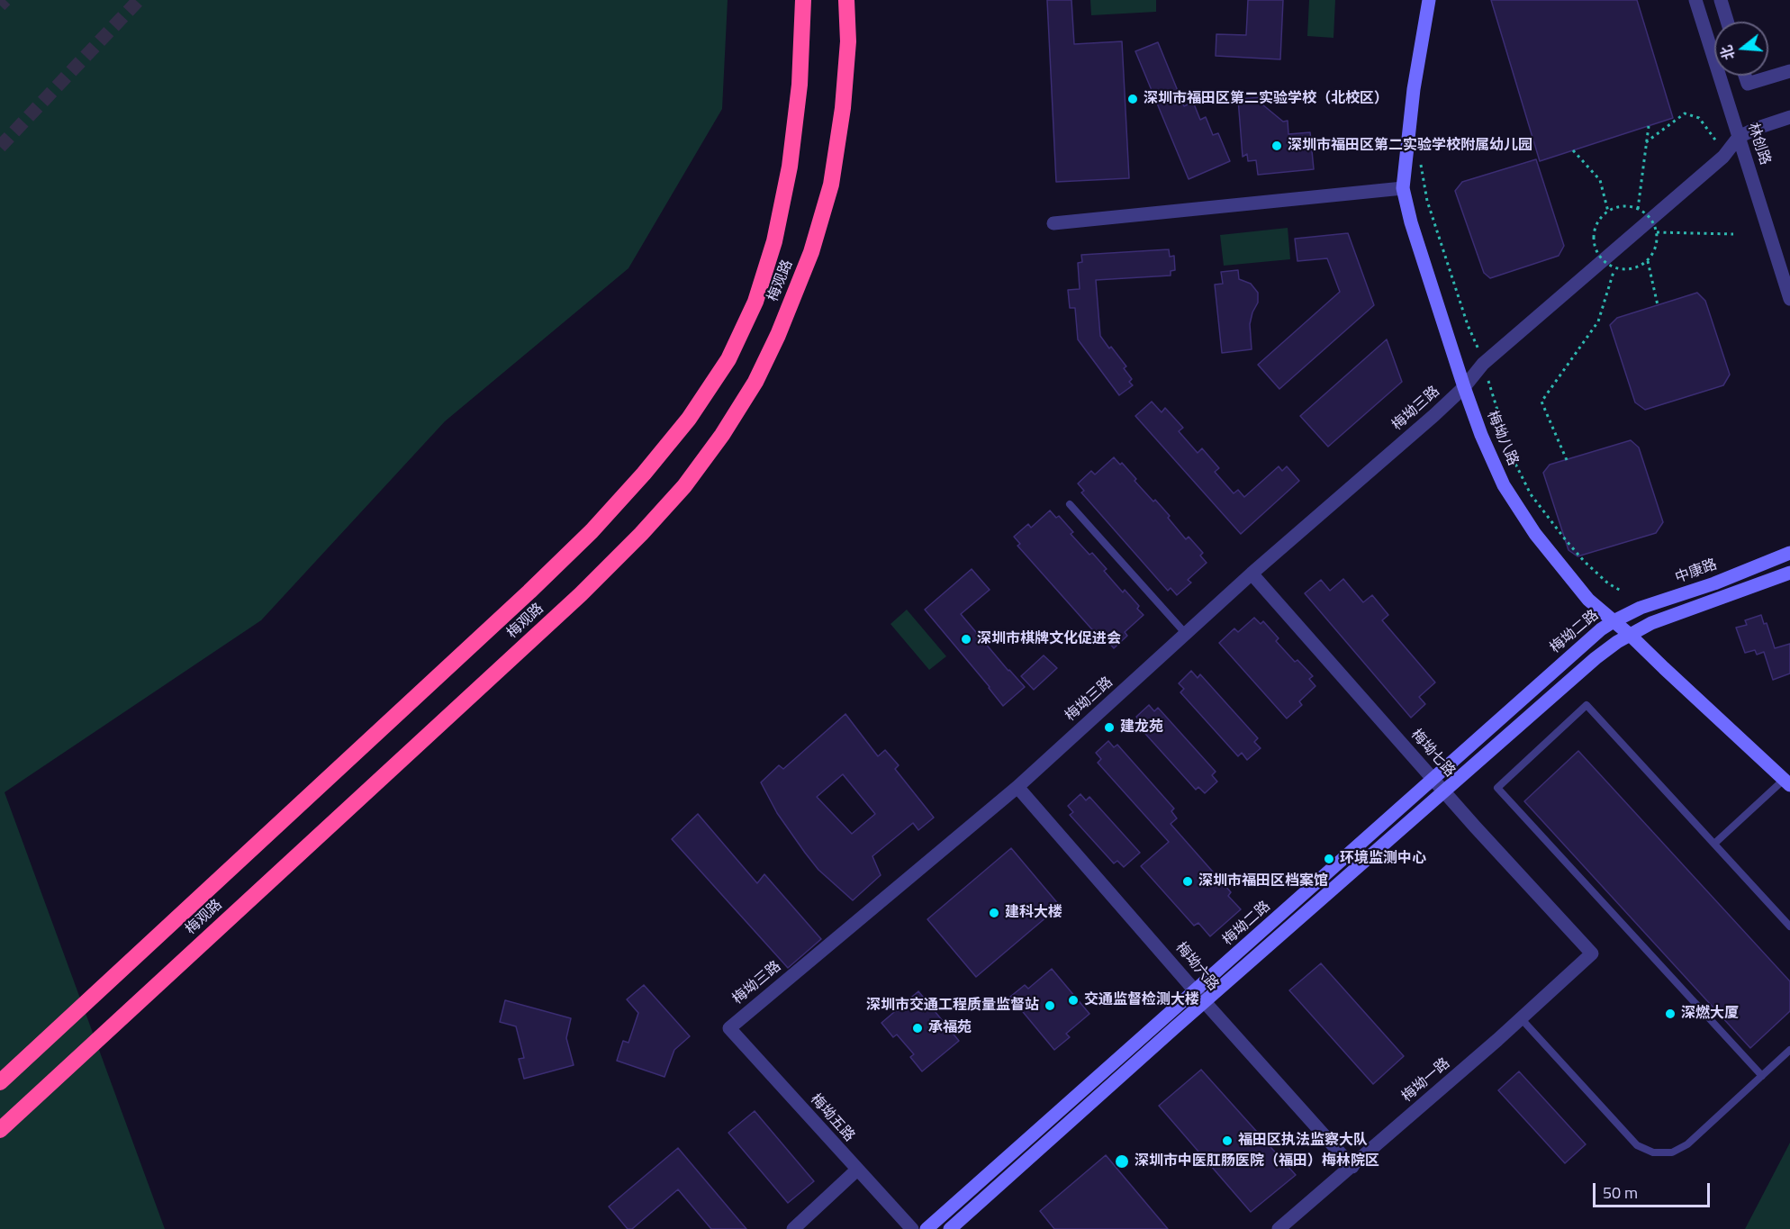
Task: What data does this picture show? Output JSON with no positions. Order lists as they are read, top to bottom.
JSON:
{
  "streets": {
    "highway": ["梅观路"],
    "street": [
      "林创路",
      "梅坳三路",
      "梅坳八路",
      "中康路",
      "梅坳二路",
      "梅坳七路",
      "梅坳六路",
      "梅坳一路",
      "梅坳五路"
    ]
  },
  "crossings": [
    ["林创路", "梅坳三路"],
    ["梅坳三路", "梅坳八路"],
    ["梅坳三路", "梅坳七路"],
    ["梅坳三路", "梅坳六路"],
    ["梅坳三路", "梅坳五路"],
    ["梅坳八路", "中康路"],
    ["梅坳八路", "梅坳二路"],
    ["中康路", "梅坳二路"],
    ["梅坳二路", "梅坳七路"],
    ["梅坳二路", "梅坳六路"],
    ["梅坳七路", "梅坳一路"],
    ["梅坳六路", "梅坳一路"]
  ],
  "places": [
    "深圳市福田区第二实验学校（北校区）",
    "深圳市福田区第二实验学校附属幼儿园",
    "深圳市棋牌文化促进会",
    "建龙苑",
    "环境监测中心",
    "深圳市福田区档案馆",
    "建科大楼",
    "交通监督检测大楼",
    "深圳市交通工程质量监督站",
    "深燃大厦",
    "承福苑",
    "福田区执法监察大队",
    "深圳市中医肛肠医院（福田）梅林院区"
  ],
  "scale_bar": "50 m",
  "north": "left"
}
